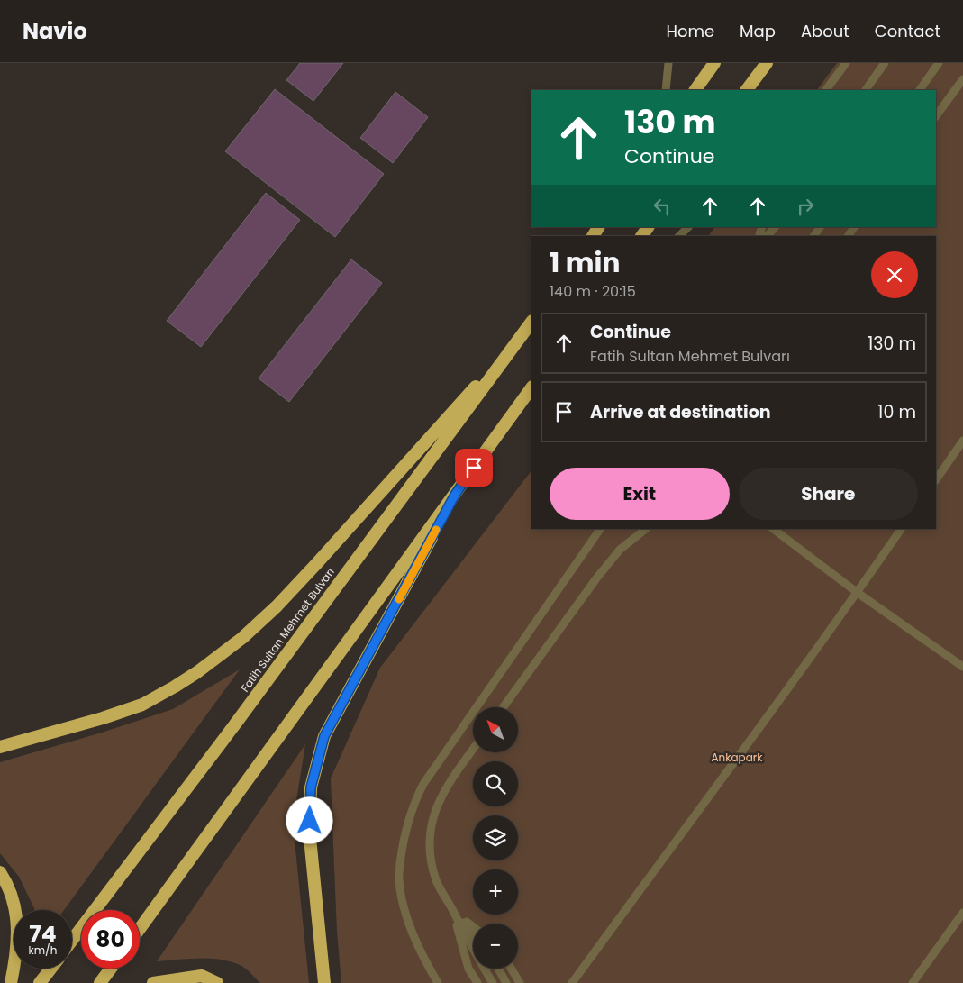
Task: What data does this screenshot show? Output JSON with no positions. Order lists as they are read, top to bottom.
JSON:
{
  "streets": {
    "highway": ["Fatih Sultan Mehmet Bulvarı"]
  },
  "parks": ["Ankapark"],
  "north": "top left",
  "page": {
    "header": "Navio",
    "nav": [
      "Home",
      "Map",
      "About",
      "Contact"
    ],
    "turn": ["130 m", "Continue"],
    "heading": ["1 min", "140 m · 20:15"],
    "list": [
      {
        "name": "Continue",
        "note": "Fatih Sultan Mehmet Bulvarı",
        "value": "130 m"
      },
      {
        "name": "Arrive at destination",
        "value": "10 m"
      }
    ],
    "buttons": ["Exit", "Share"],
    "map_buttons": ["+", "−"],
    "speed": "74 km/h",
    "limit": "80"
  }
}
